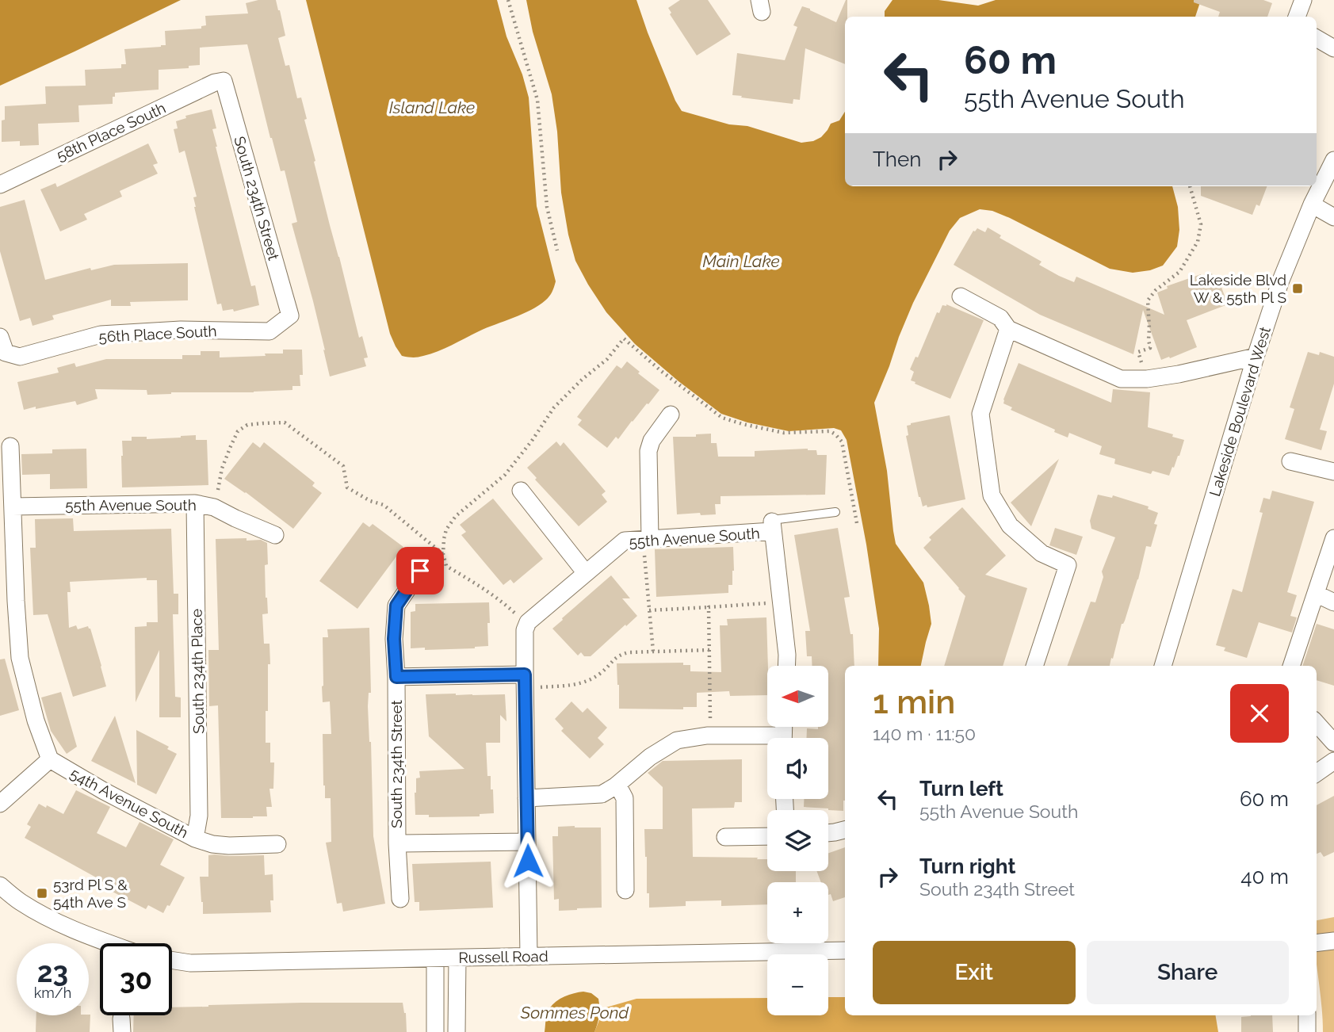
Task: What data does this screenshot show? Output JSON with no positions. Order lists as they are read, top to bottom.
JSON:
{
  "streets": {
    "street": [
      "58th Place South",
      "South 234th Street",
      "56th Place South",
      "Lakeside Boulevard West",
      "55th Avenue South",
      "South 234th Place",
      "54th Avenue South",
      "Russell Road"
    ]
  },
  "crossings": [
    ["58th Place South", "South 234th Street"],
    ["South 234th Street", "56th Place South"],
    ["55th Avenue South", "South 234th Place"],
    ["South 234th Place", "54th Avenue South"]
  ],
  "water": ["Island Lake", "Main Lake", "Sommes Pond"],
  "places": {
    "transit": ["Lakeside Blvd W & 55th Pl S", "53rd Pl S & 54th Ave S"]
  },
  "north": "left",
  "page": {
    "turn": ["60 m", "55th Avenue South"],
    "then": "Then",
    "map_buttons": ["+", "−"],
    "heading": ["1 min", "140 m · 11:50"],
    "list": [
      {
        "name": "Turn left",
        "note": "55th Avenue South",
        "value": "60 m"
      },
      {
        "name": "Turn right",
        "note": "South 234th Street",
        "value": "40 m"
      }
    ],
    "buttons": ["Exit", "Share"],
    "speed": "23 km/h",
    "limit": "30"
  }
}
